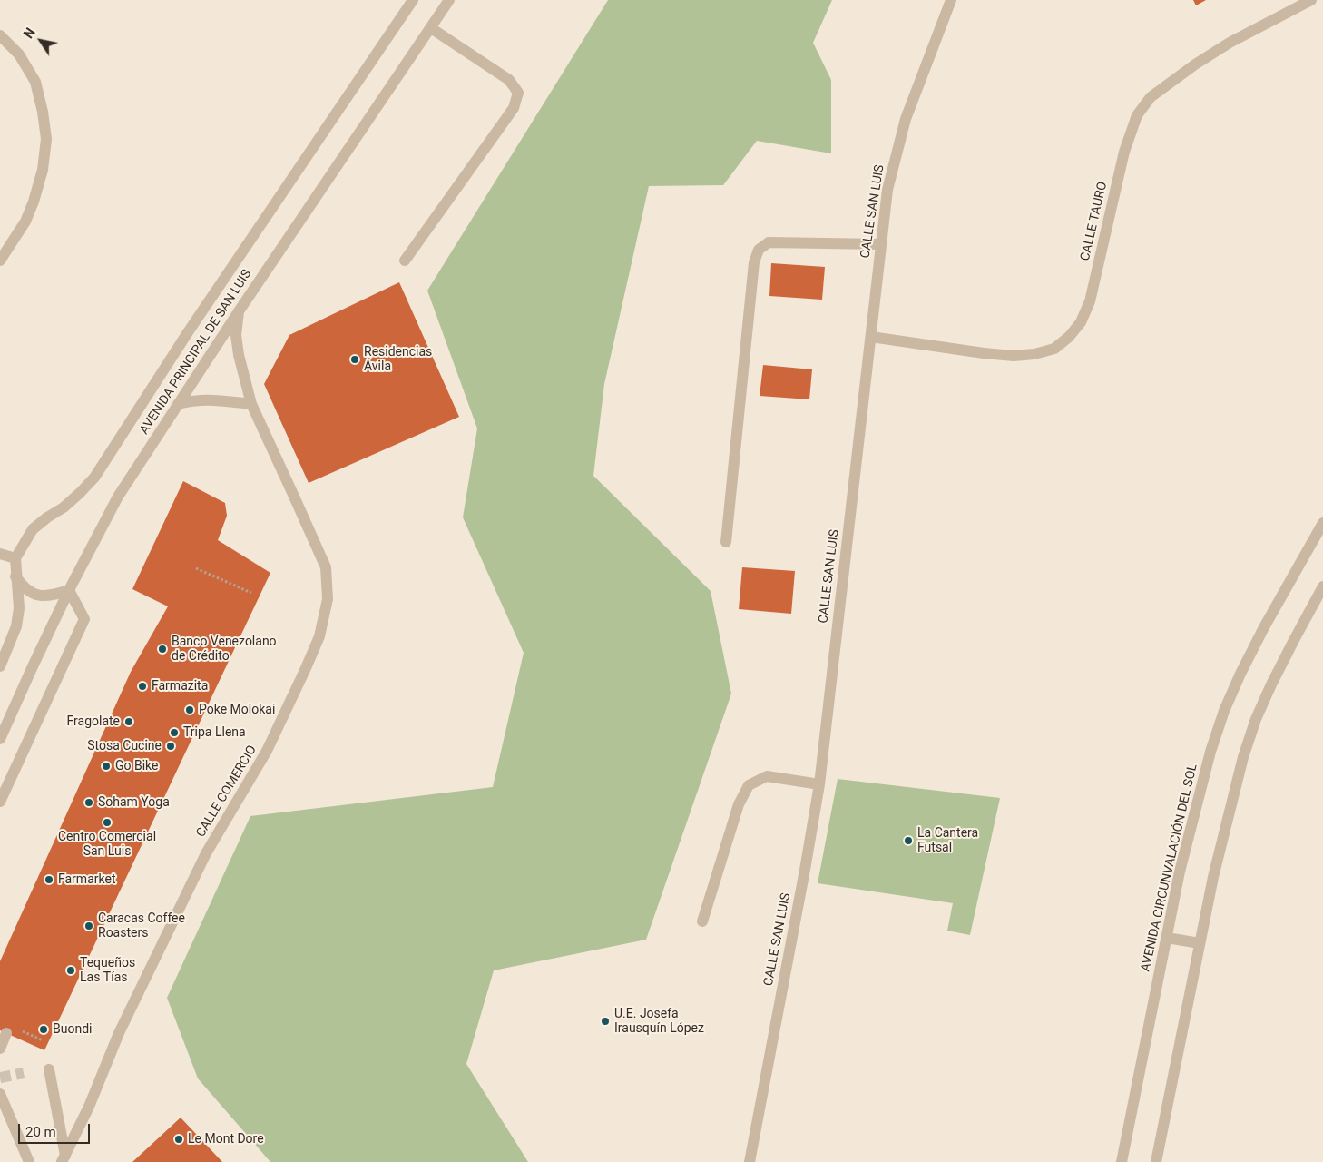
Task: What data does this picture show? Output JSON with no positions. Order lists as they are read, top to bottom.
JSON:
{
  "streets": {
    "street": [
      "CALLE SAN LUIS",
      "CALLE TAURO",
      "AVENIDA PRINCIPAL DE SAN LUIS",
      "CALLE COMERCIO",
      "AVENIDA CIRCUNVALACIÓN DEL SOL"
    ]
  },
  "crossings": [
    ["CALLE SAN LUIS", "CALLE TAURO"],
    ["AVENIDA PRINCIPAL DE SAN LUIS", "CALLE COMERCIO"]
  ],
  "places": [
    "Residencias Ávila",
    "Banco Venezolano de Crédito",
    "Farmazita",
    "Poke Molokai",
    "Fragolate",
    "Tripa Llena",
    "Stosa Cucine",
    "Go Bike",
    "Soham Yoga",
    "Centro Comercial San Luis",
    "La Cantera Futsal",
    "Farmarket",
    "Caracas Coffee Roasters",
    "Tequeños Las Tías",
    "U.E. Josefa Irausquín López",
    "Buondi",
    "Le Mont Dore"
  ],
  "scale_bar": "20 m",
  "north": "top left"
}
